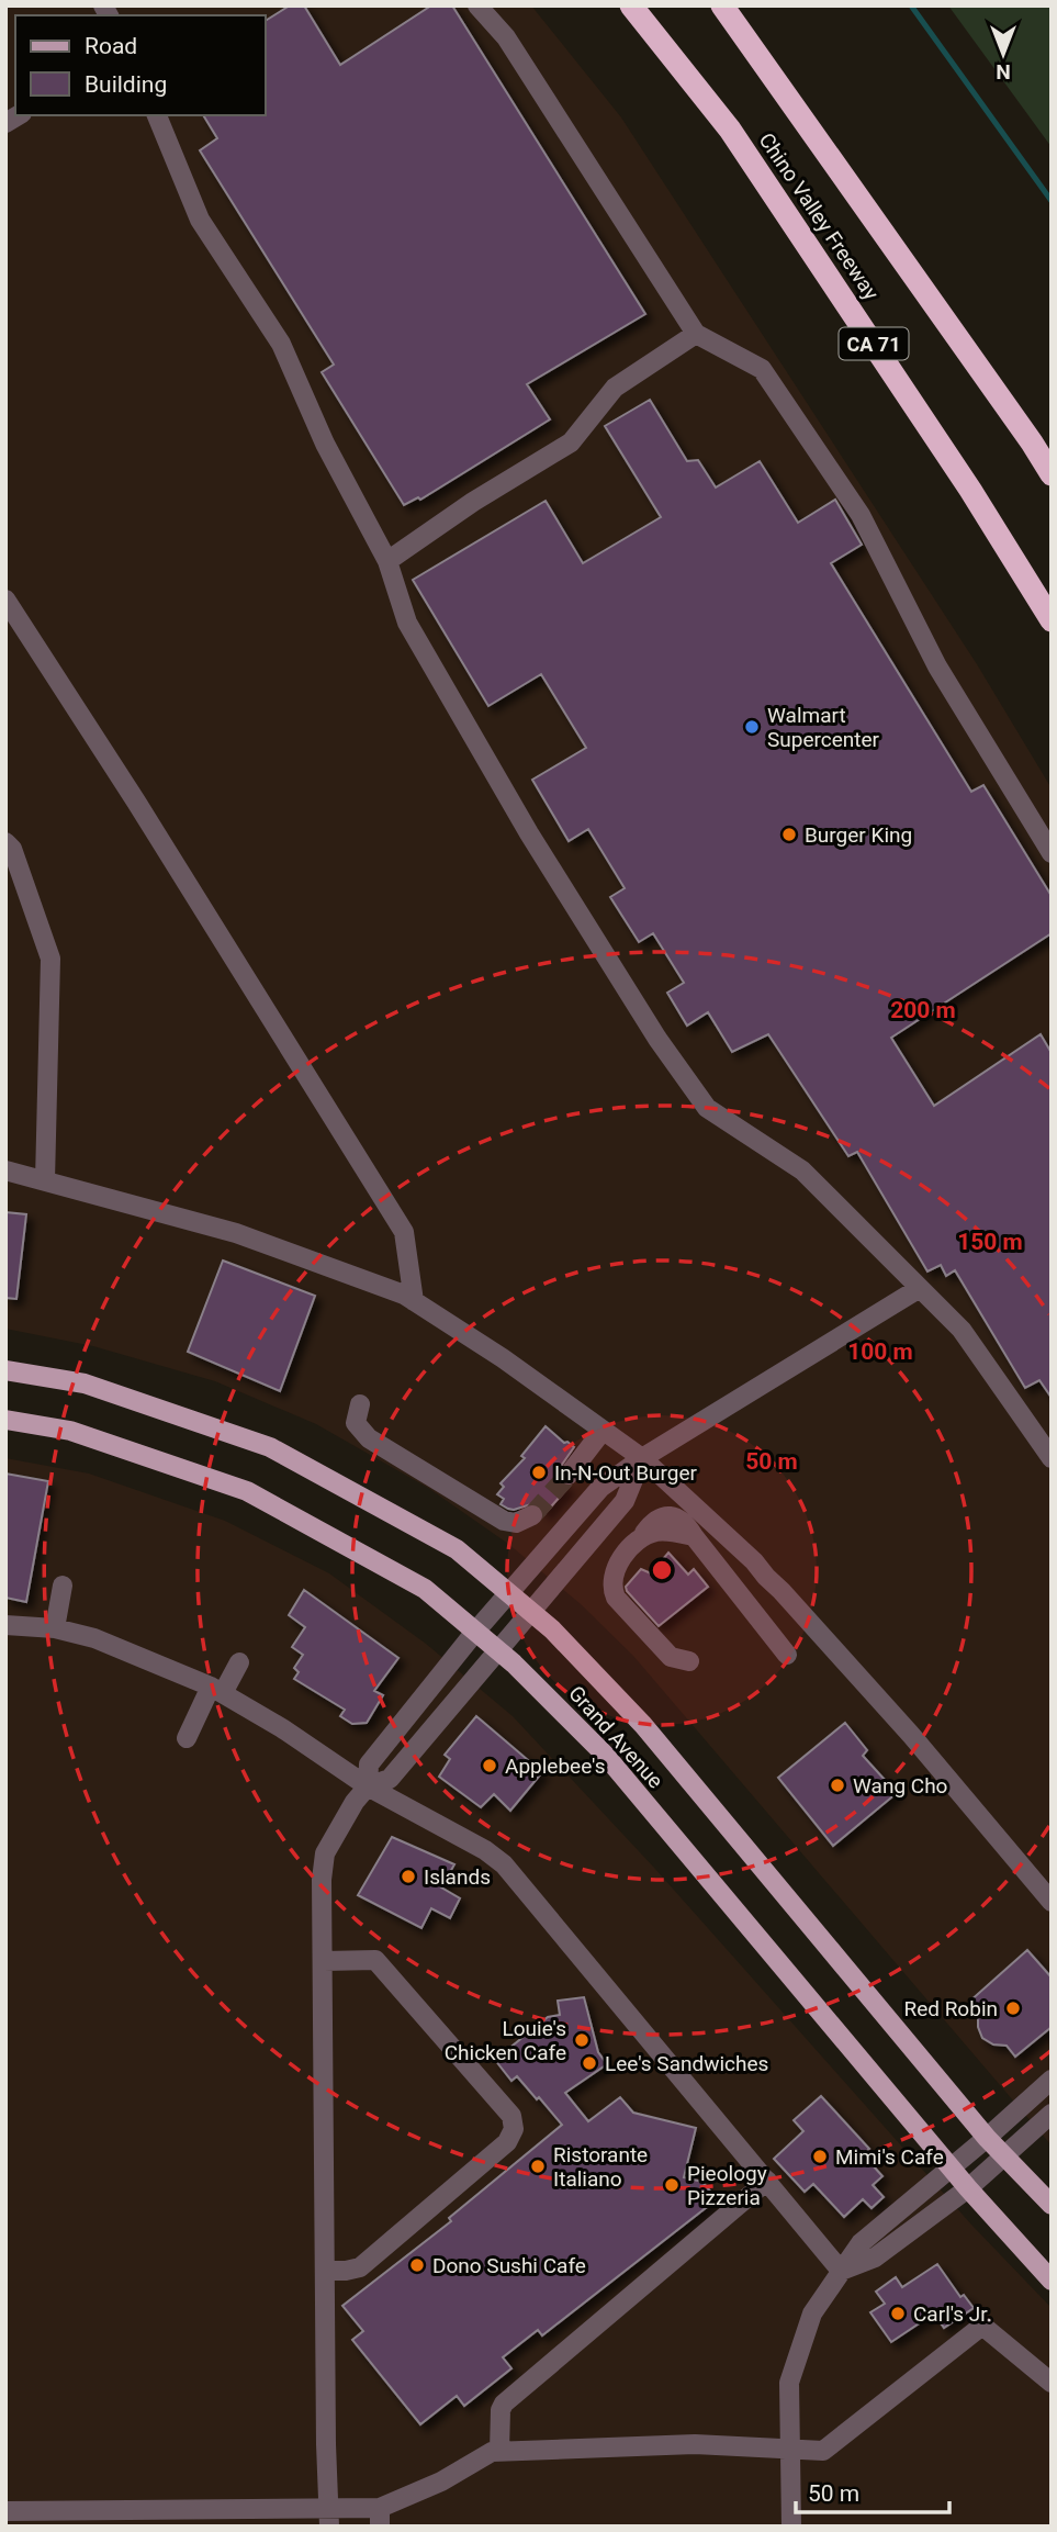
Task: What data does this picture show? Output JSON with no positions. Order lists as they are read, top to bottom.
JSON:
{
  "streets": {
    "highway": ["Chino Valley Freeway", "CA 71"],
    "main road": ["Grand Avenue"]
  },
  "places": [
    "Walmart Supercenter",
    "Burger King",
    "In-N-Out Burger",
    "Applebee's",
    "Wang Cho",
    "Islands",
    "Red Robin",
    "Louie's Chicken Cafe",
    "Lee's Sandwiches",
    "Mimi's Cafe",
    "Ristorante Italiano",
    "Pieology Pizzeria",
    "Dono Sushi Cafe",
    "Carl's Jr."
  ],
  "legend": ["Road", "Building"],
  "scale_bar": "50 m",
  "north": "bottom",
  "rings": [
    "200 m",
    "150 m",
    "100 m",
    "50 m"
  ]
}
